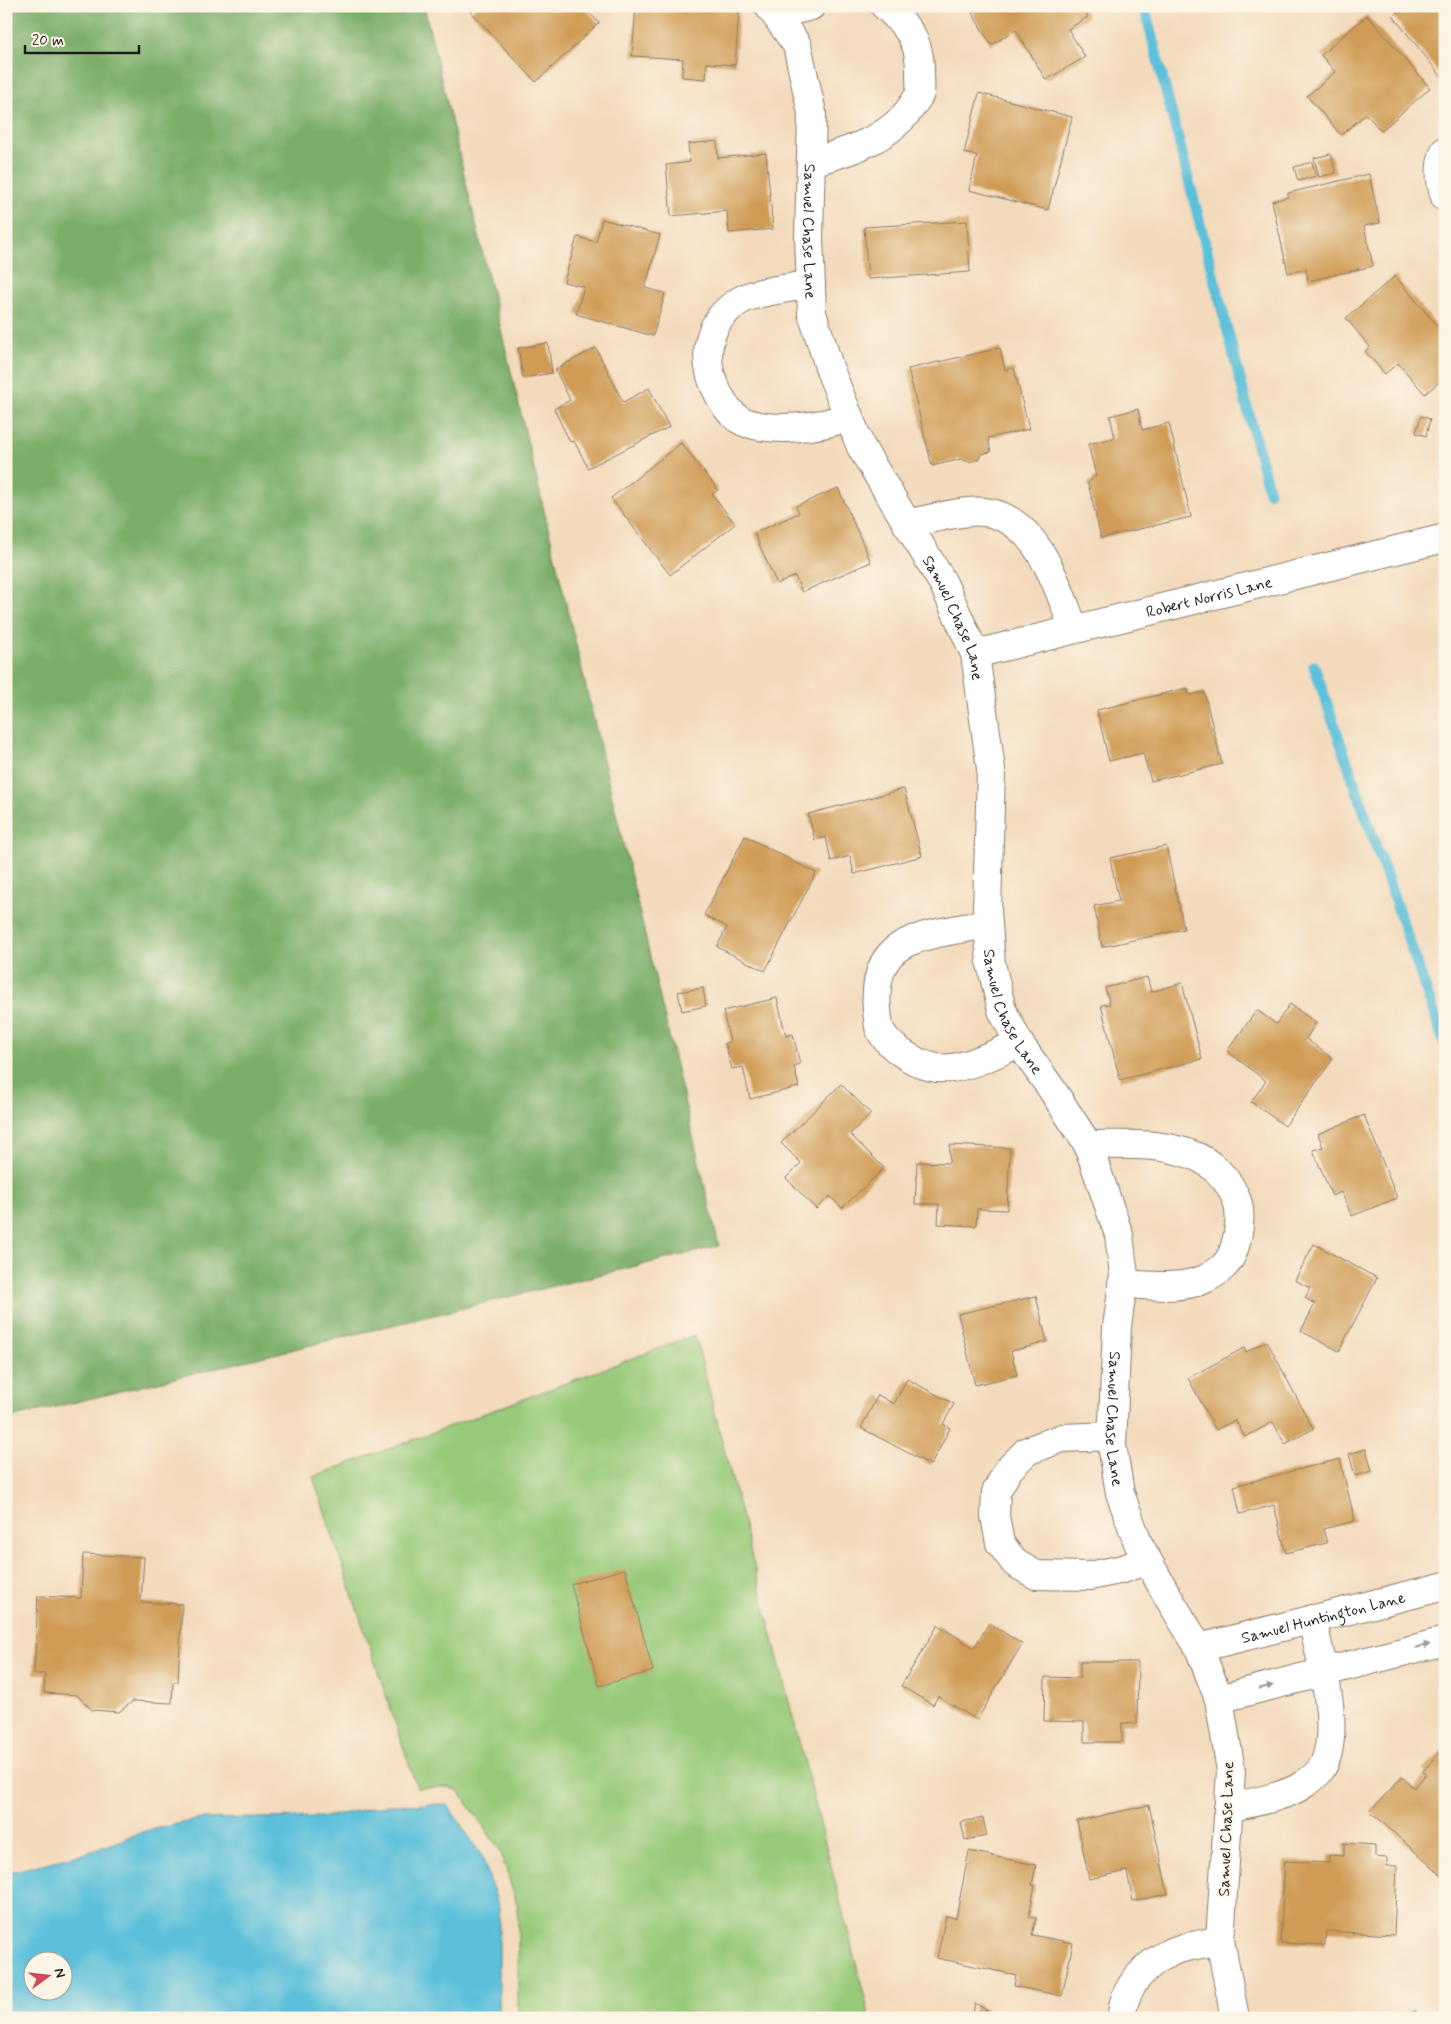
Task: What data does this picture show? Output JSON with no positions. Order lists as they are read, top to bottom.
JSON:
{
  "streets": {
    "street": ["Samuel Chase Lane", "Robert Norris Lane", "Samuel Huntington Lane"]
  },
  "crossings": [
    ["Samuel Chase Lane", "Robert Norris Lane"],
    ["Samuel Chase Lane", "Samuel Huntington Lane"]
  ],
  "scale_bar": "20 m",
  "north": "right"
}
